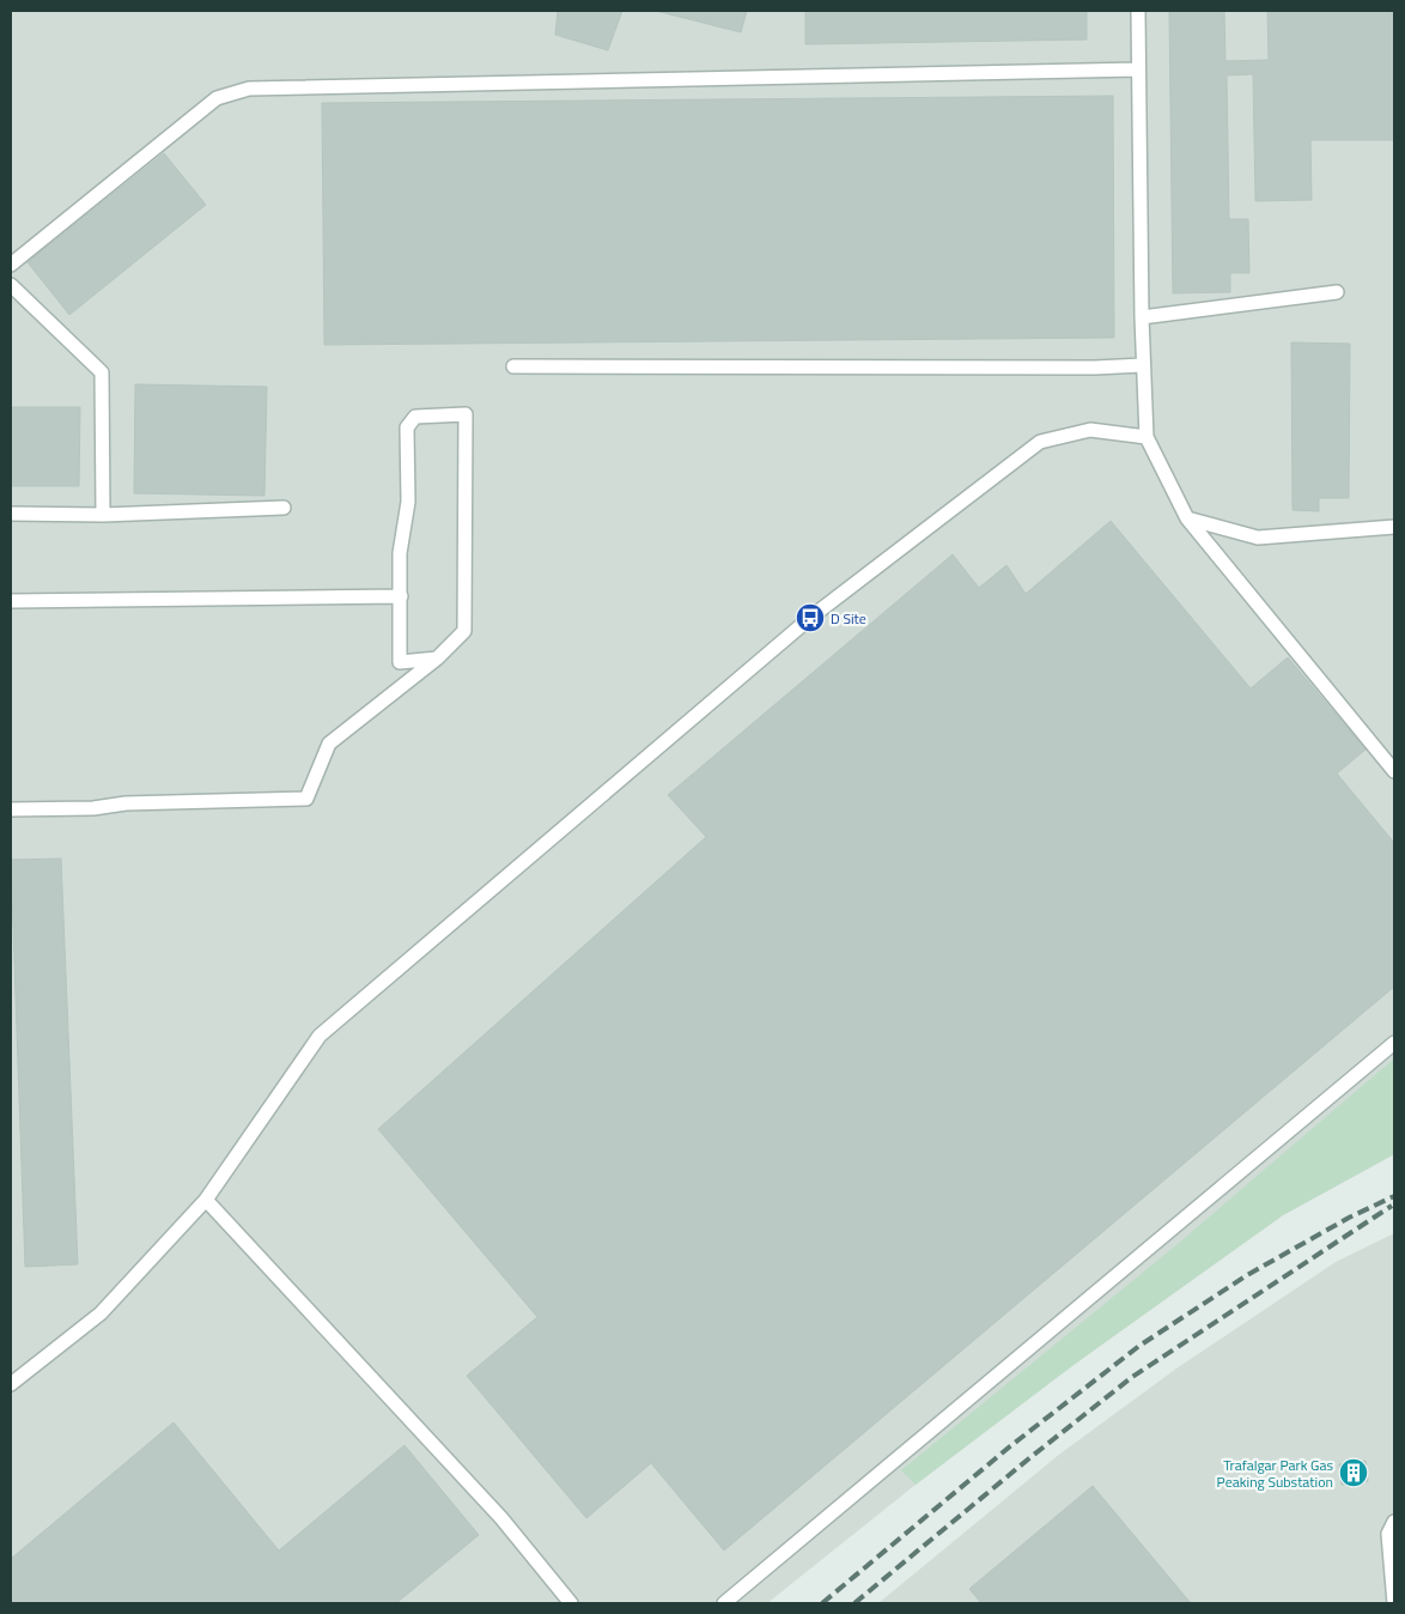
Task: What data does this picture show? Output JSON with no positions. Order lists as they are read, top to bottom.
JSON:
{
  "places": {
    "bus stop": ["D Site"],
    "building": ["Trafalgar Park Gas Peaking Substation"]
  }
}
